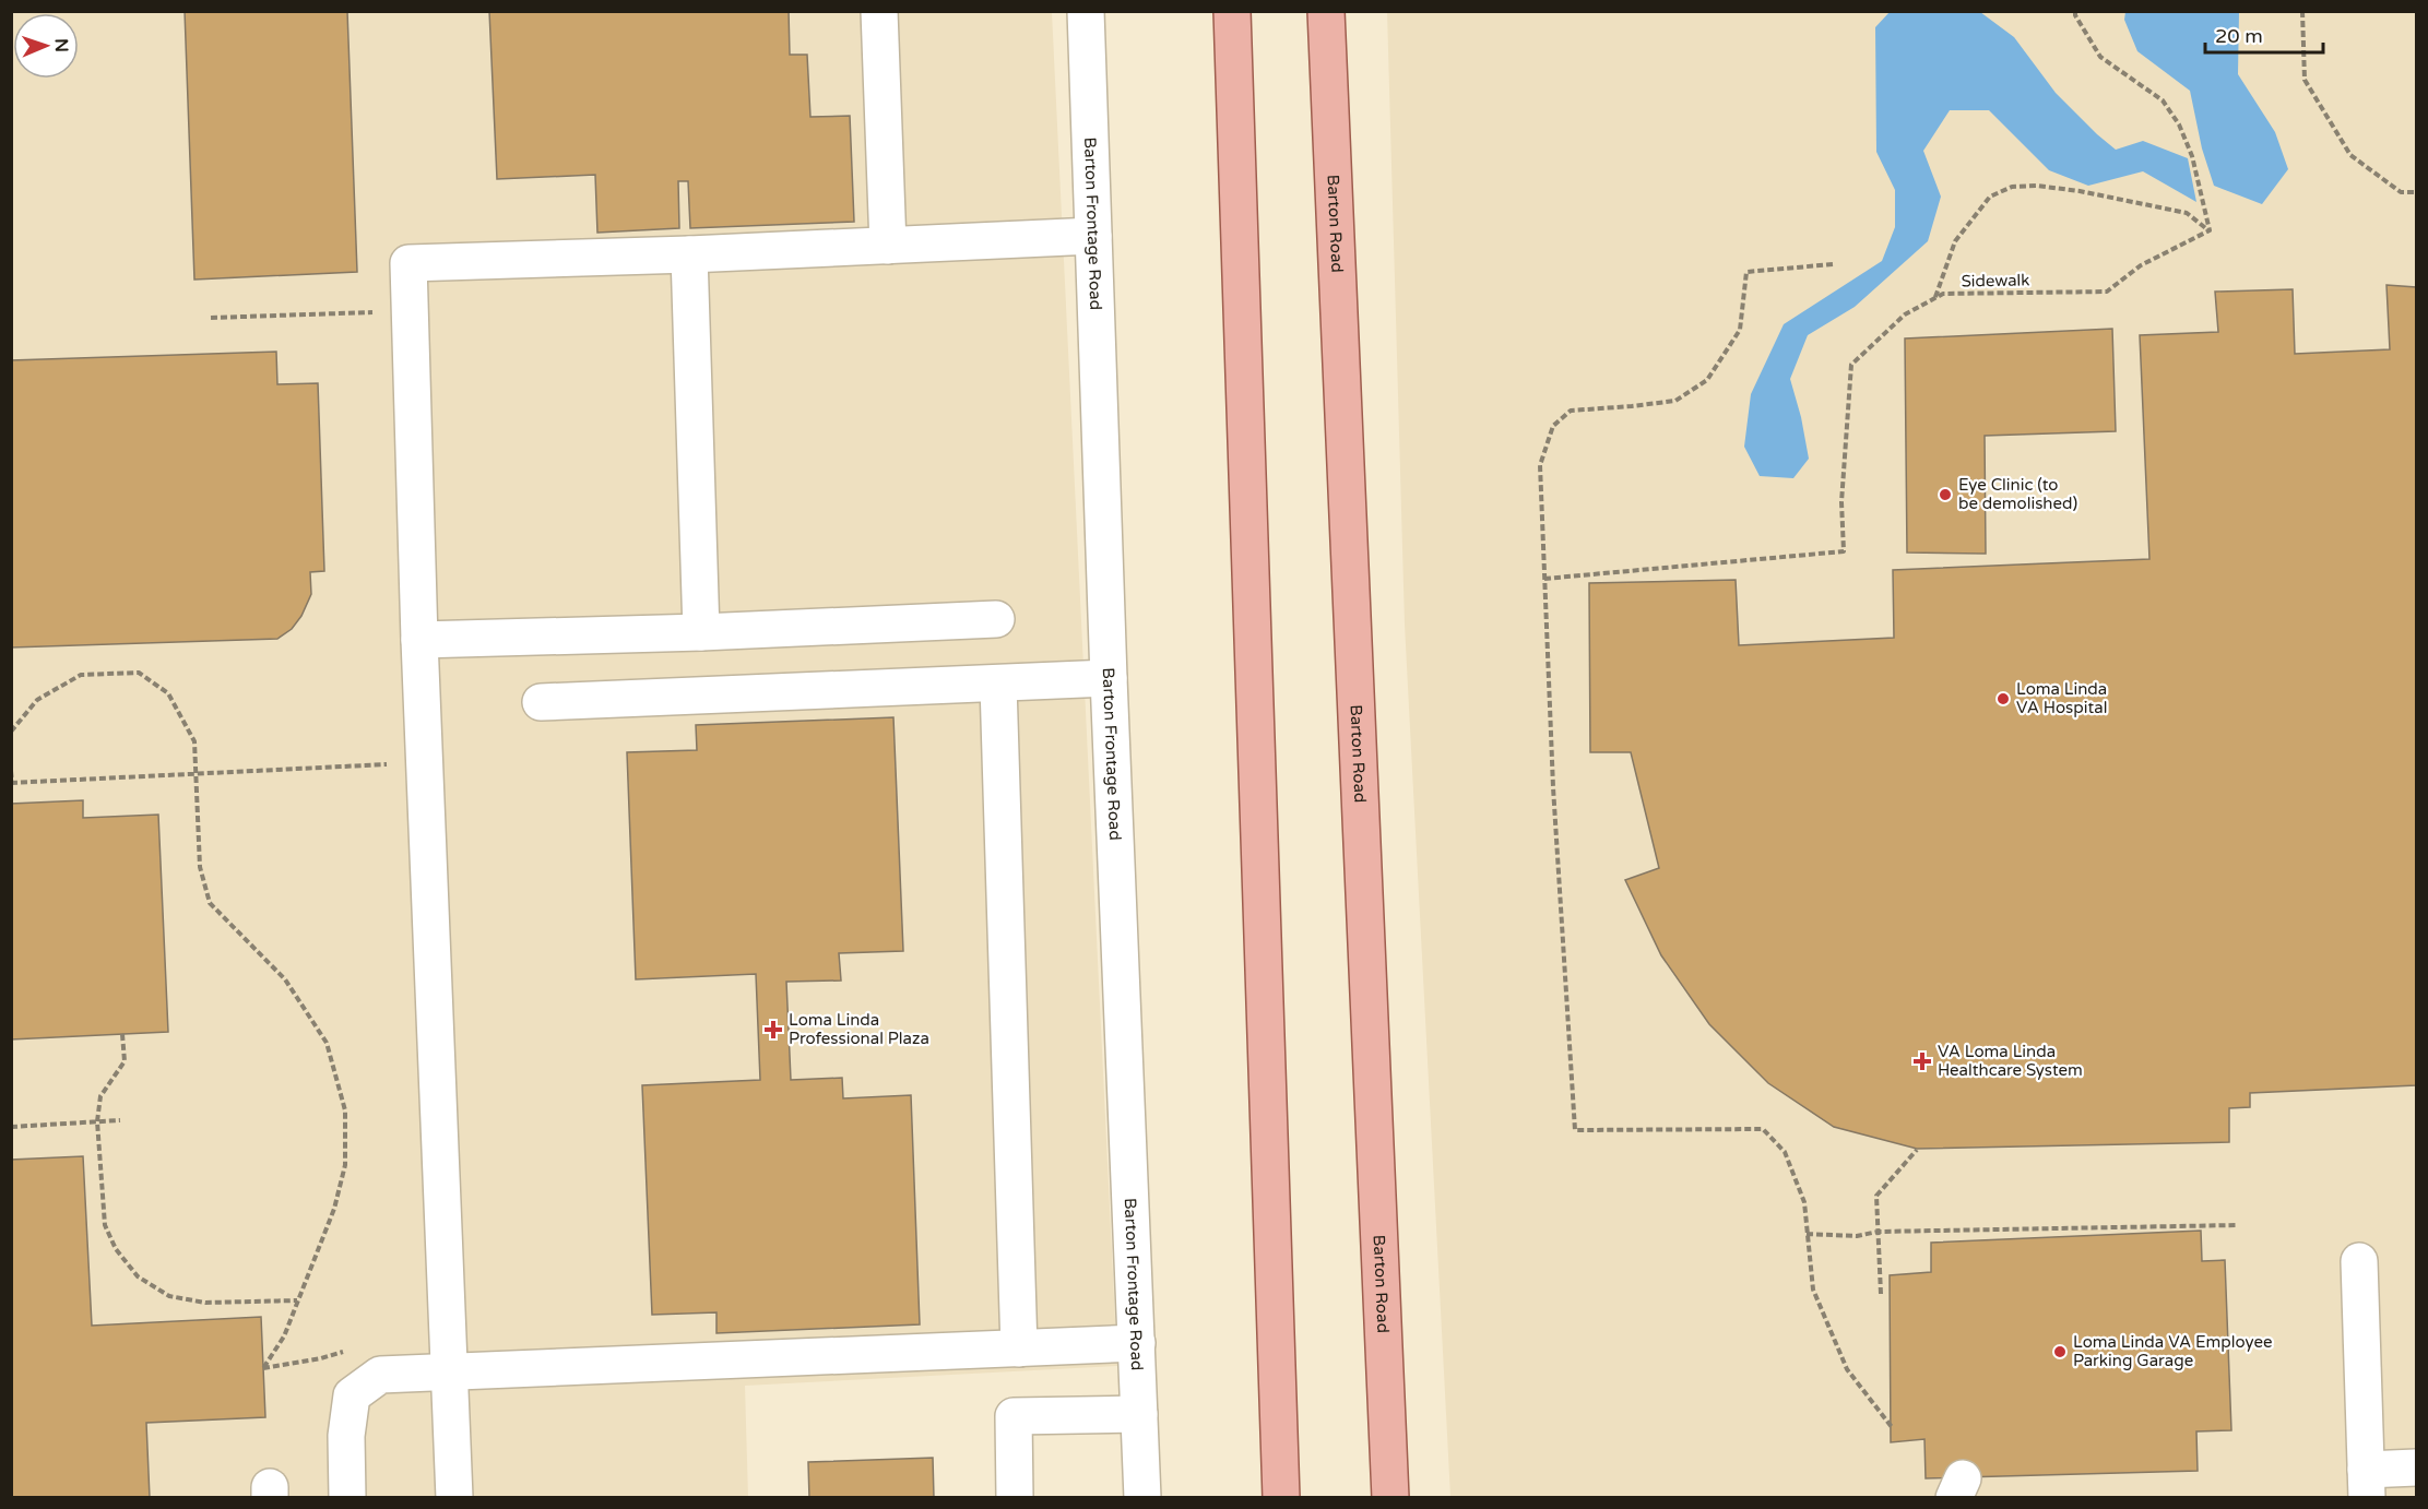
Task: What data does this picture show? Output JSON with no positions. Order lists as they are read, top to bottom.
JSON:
{
  "streets": {
    "main road": ["Barton Road"],
    "street": ["Barton Frontage Road"],
    "path": ["Sidewalk"]
  },
  "places": {
    "other": ["Eye Clinic (to be demolished)", "Loma Linda VA Hospital", "Loma Linda VA Employee Parking Garage"],
    "health": ["Loma Linda Professional Plaza", "VA Loma Linda Healthcare System"]
  },
  "scale_bar": "20 m",
  "north": "right"
}
